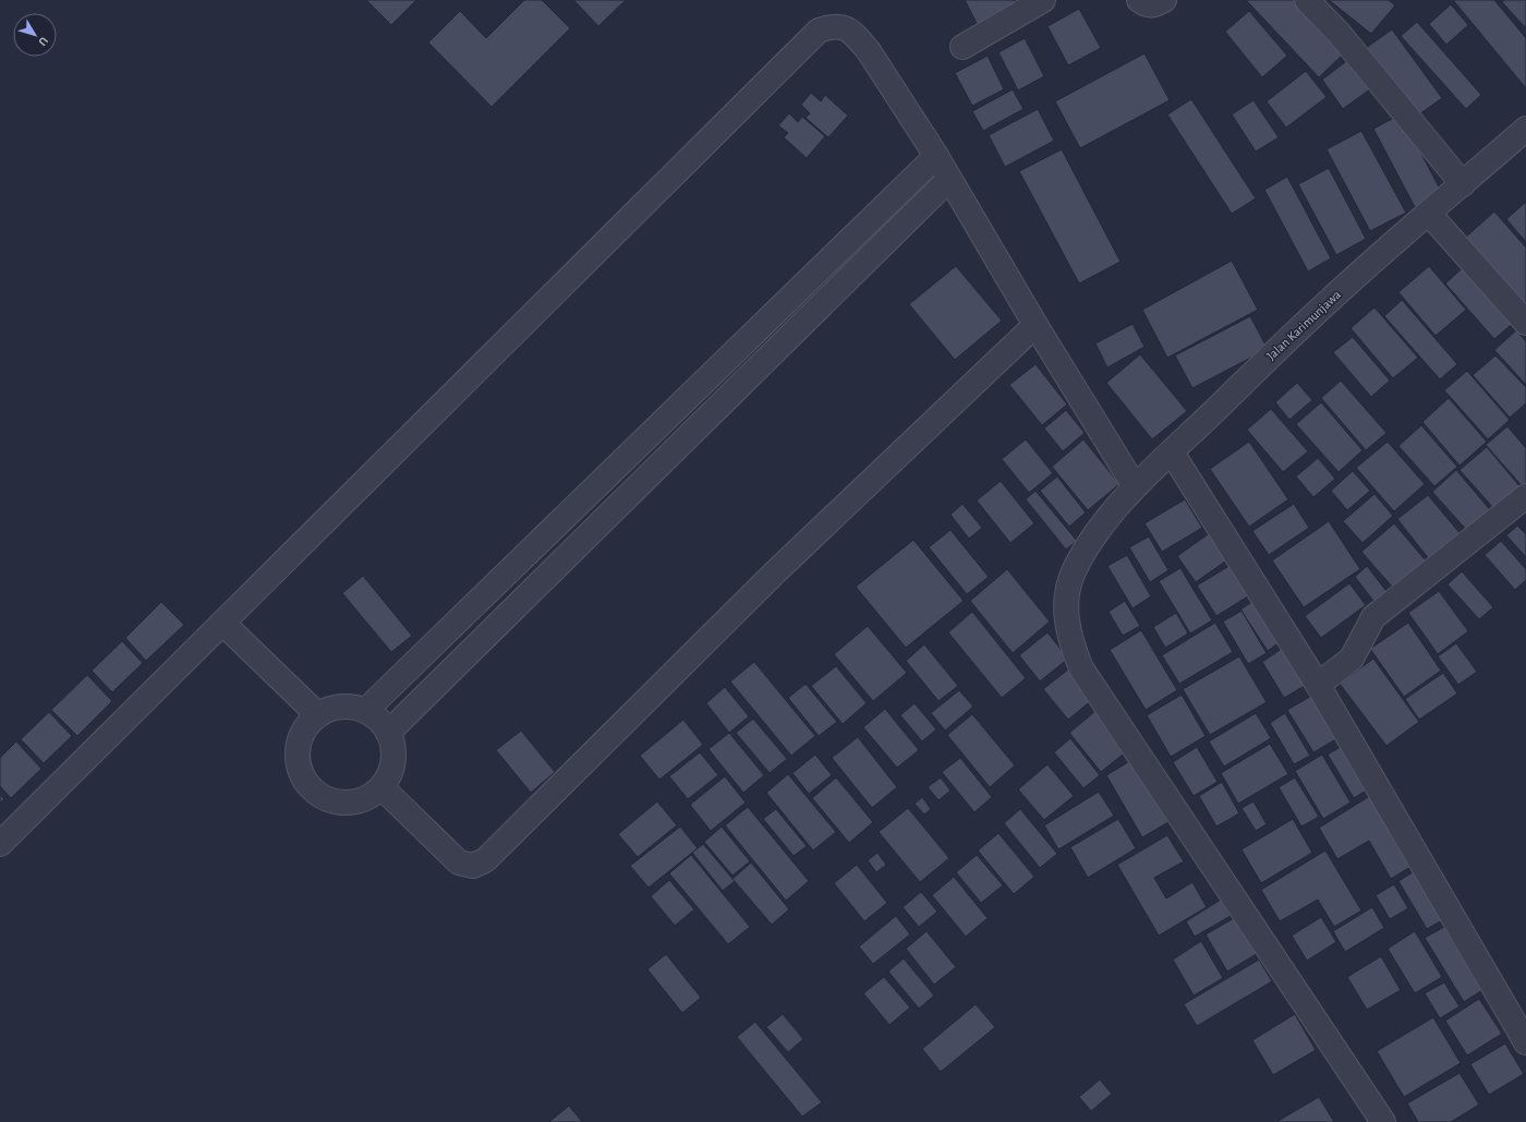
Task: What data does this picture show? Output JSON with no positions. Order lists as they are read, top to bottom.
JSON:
{
  "streets": {
    "street": ["Jalan Karimunjawa"]
  },
  "north": "bottom right"
}
